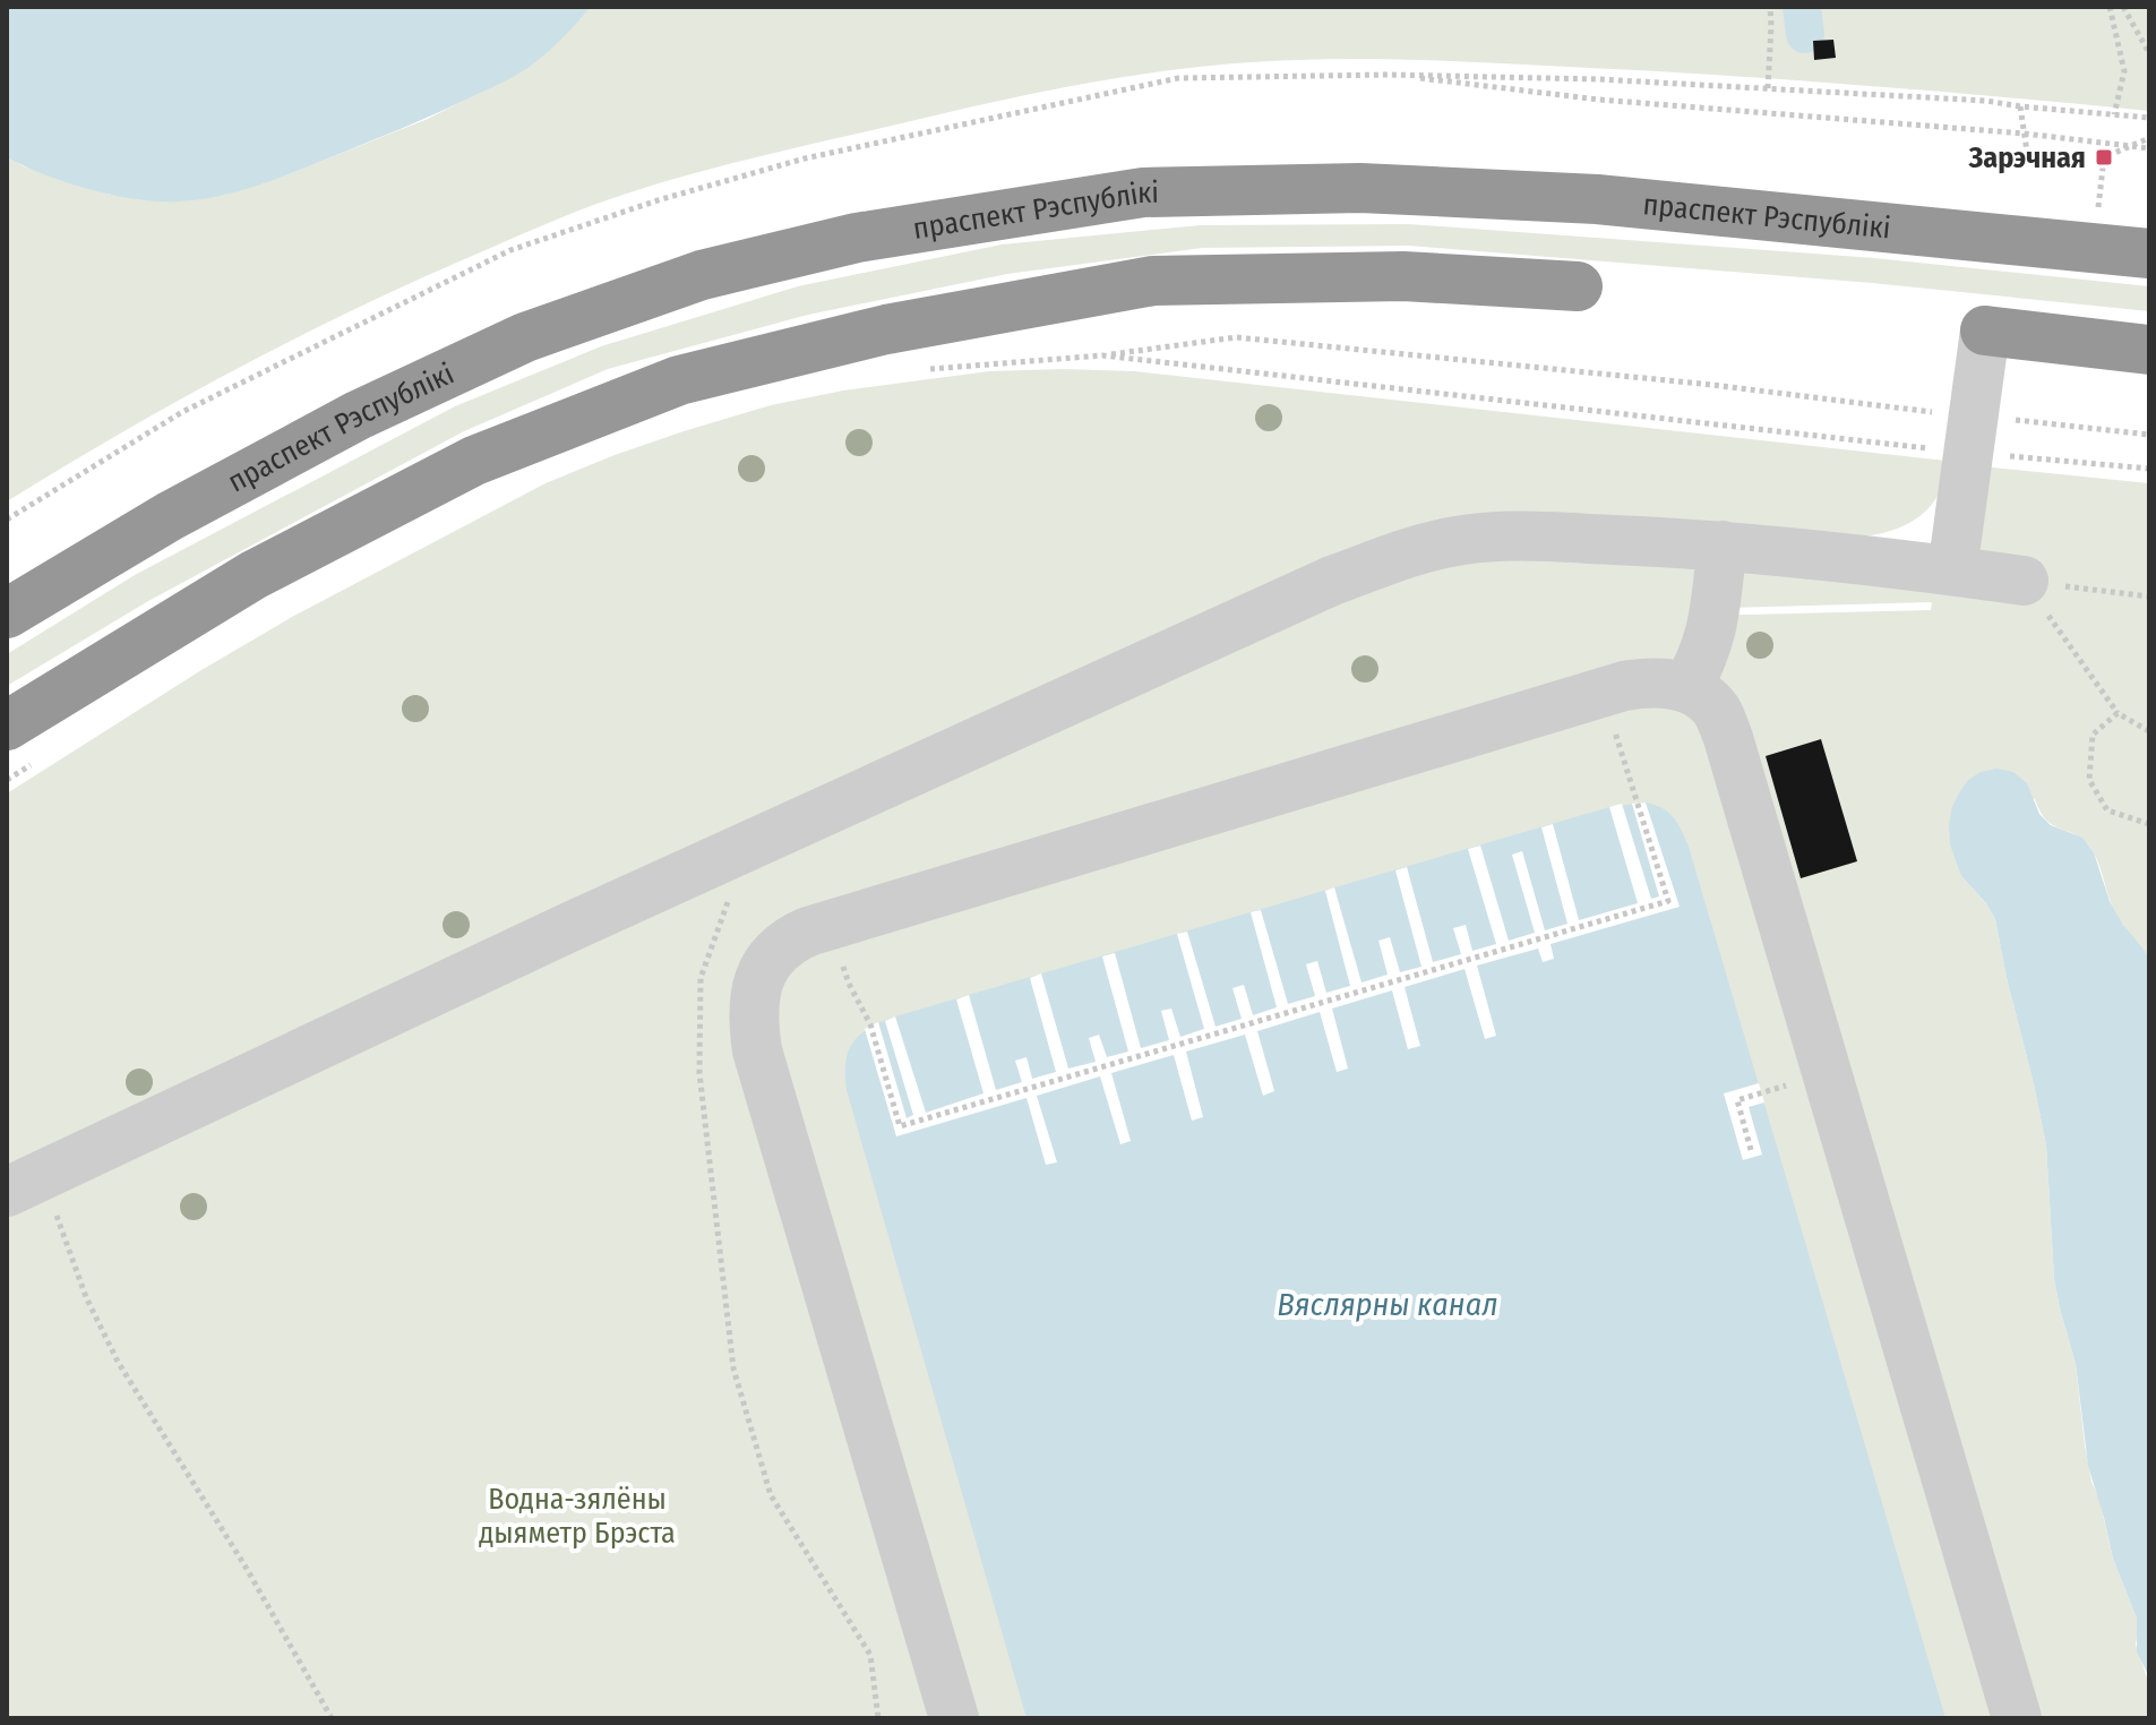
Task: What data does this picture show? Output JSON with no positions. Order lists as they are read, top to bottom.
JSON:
{
  "streets": {
    "highway": ["праспект Рэспублікі"]
  },
  "water": ["Вяслярны канал"],
  "parks": ["Водна-зялёны дыяметр Брэста"],
  "places": {
    "transit": ["Зарэчная"]
  }
}
